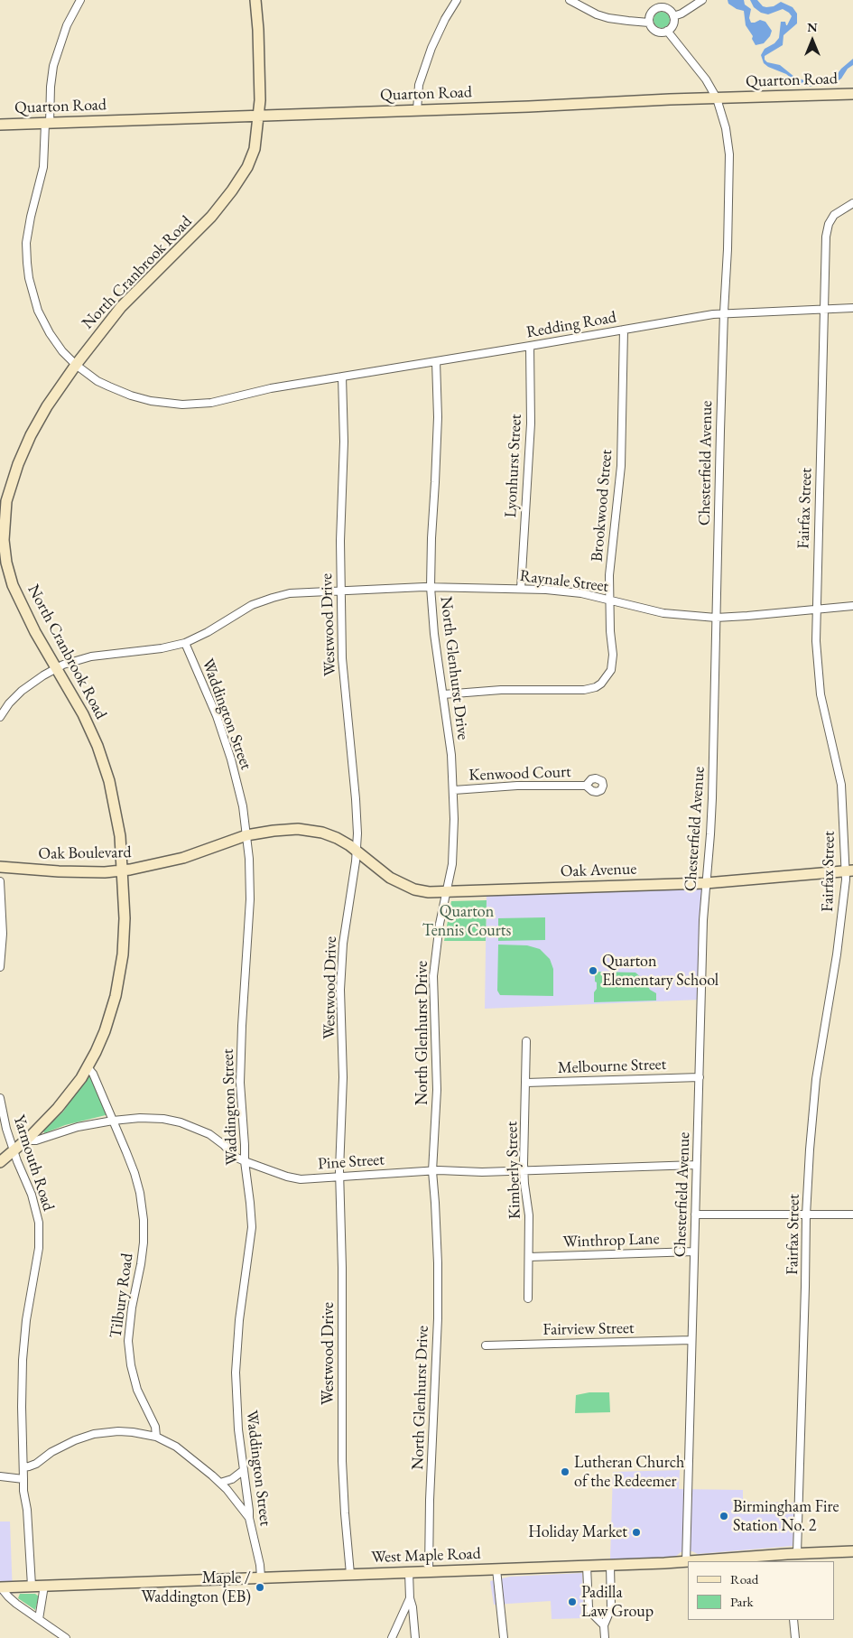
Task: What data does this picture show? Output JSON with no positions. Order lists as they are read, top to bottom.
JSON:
{
  "streets": {
    "street": [
      "Quarton Road",
      "North Cranbrook Road",
      "Redding Road",
      "Chesterfield Avenue",
      "Lyonhurst Street",
      "Brookwood Street",
      "Fairfax Street",
      "Raynale Street",
      "Westwood Drive",
      "North Glenhurst Drive",
      "Waddington Street",
      "Kenwood Court",
      "Oak Boulevard",
      "Oak Avenue",
      "Melbourne Street",
      "Pine Street",
      "Yarmouth Road",
      "Kimberly Street",
      "Winthrop Lane",
      "Tilbury Road",
      "Fairview Street",
      "West Maple Road"
    ]
  },
  "crossings": [
    ["Quarton Road", "North Cranbrook Road"],
    ["Quarton Road", "Redding Road"],
    ["Quarton Road", "Chesterfield Avenue"],
    ["North Cranbrook Road", "Redding Road"],
    ["North Cranbrook Road", "Oak Boulevard"],
    ["North Cranbrook Road", "Pine Street"],
    ["North Cranbrook Road", "Yarmouth Road"],
    ["North Cranbrook Road", "Tilbury Road"],
    ["Redding Road", "Chesterfield Avenue"],
    ["Redding Road", "Lyonhurst Street"],
    ["Redding Road", "Brookwood Street"],
    ["Redding Road", "Fairfax Street"],
    ["Redding Road", "Westwood Drive"],
    ["Redding Road", "North Glenhurst Drive"],
    ["Chesterfield Avenue", "Raynale Street"],
    ["Chesterfield Avenue", "Oak Avenue"],
    ["Chesterfield Avenue", "Melbourne Street"],
    ["Chesterfield Avenue", "Pine Street"],
    ["Chesterfield Avenue", "Winthrop Lane"],
    ["Chesterfield Avenue", "Fairview Street"],
    ["Chesterfield Avenue", "West Maple Road"],
    ["Lyonhurst Street", "Raynale Street"],
    ["Brookwood Street", "Raynale Street"],
    ["Brookwood Street", "North Glenhurst Drive"],
    ["Fairfax Street", "Raynale Street"],
    ["Fairfax Street", "Oak Avenue"],
    ["Fairfax Street", "West Maple Road"],
    ["Raynale Street", "Westwood Drive"],
    ["Raynale Street", "North Glenhurst Drive"],
    ["Raynale Street", "Waddington Street"],
    ["Westwood Drive", "Oak Boulevard"],
    ["Westwood Drive", "Oak Avenue"],
    ["Westwood Drive", "Pine Street"],
    ["Westwood Drive", "West Maple Road"],
    ["North Glenhurst Drive", "Kenwood Court"],
    ["North Glenhurst Drive", "Oak Avenue"],
    ["North Glenhurst Drive", "Pine Street"],
    ["North Glenhurst Drive", "West Maple Road"],
    ["Waddington Street", "Oak Boulevard"],
    ["Waddington Street", "Pine Street"],
    ["Waddington Street", "West Maple Road"],
    ["Oak Boulevard", "Oak Avenue"],
    ["Melbourne Street", "Kimberly Street"],
    ["Pine Street", "Kimberly Street"],
    ["Pine Street", "Tilbury Road"],
    ["Yarmouth Road", "West Maple Road"],
    ["Kimberly Street", "Winthrop Lane"]
  ],
  "parks": ["Quarton Tennis Courts"],
  "places": [
    "Quarton Elementary School",
    "Lutheran Church of the Redeemer",
    "Birmingham Fire Station No. 2",
    "Holiday Market",
    "Maple / Waddington (EB)",
    "Padilla Law Group"
  ],
  "legend": ["Road", "Park"],
  "north": "top"
}
